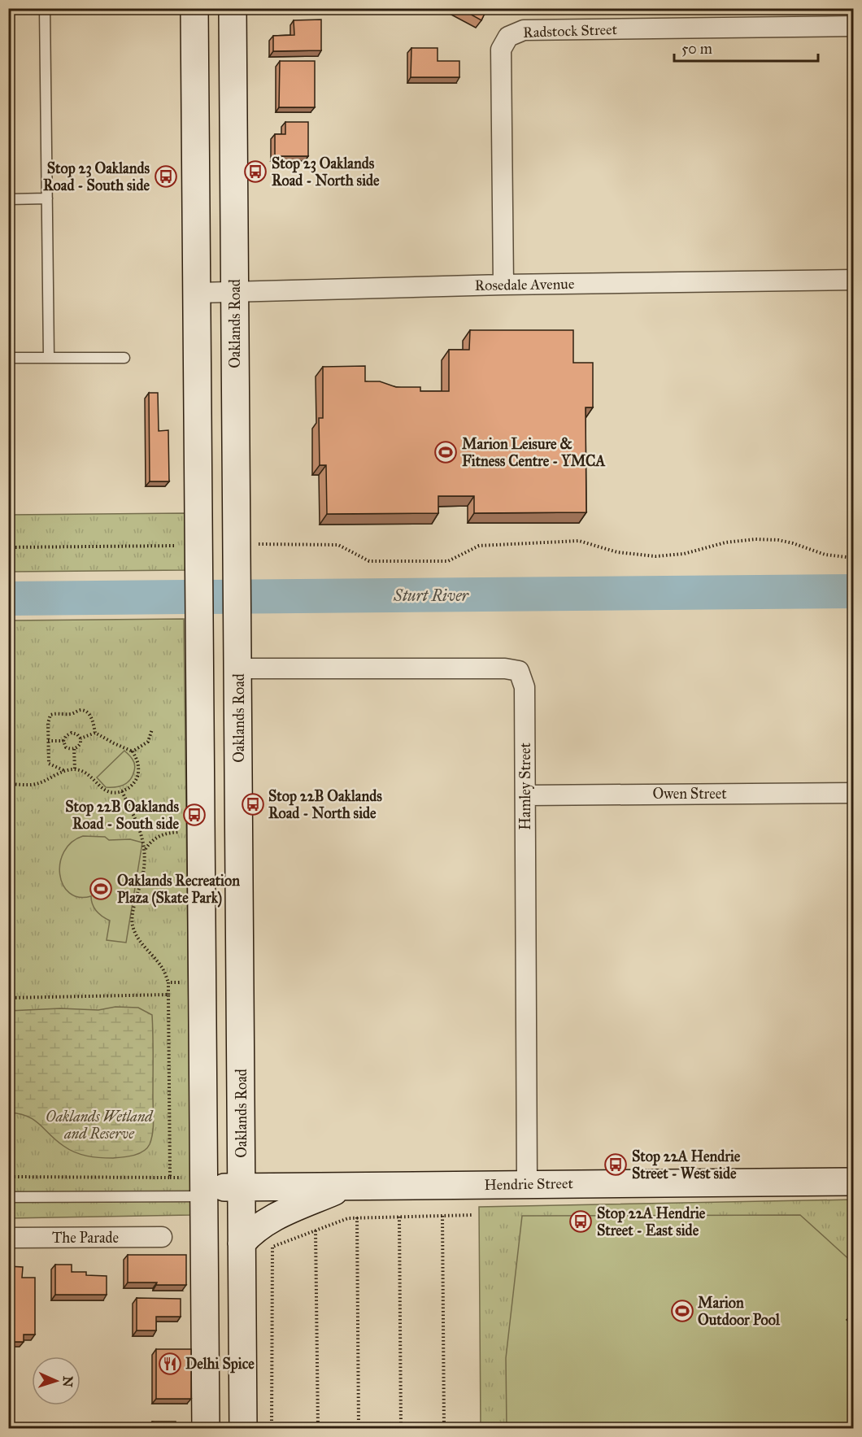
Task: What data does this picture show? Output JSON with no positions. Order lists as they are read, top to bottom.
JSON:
{
  "streets": {
    "main road": ["Oaklands Road", "Hendrie Street"],
    "street": [
      "Radstock Street",
      "Rosedale Avenue",
      "Hamley Street",
      "Owen Street",
      "The Parade"
    ]
  },
  "crossings": [
    ["Radstock Street", "Rosedale Avenue"],
    ["Rosedale Avenue", "Oaklands Road"],
    ["Oaklands Road", "Hamley Street"],
    ["Oaklands Road", "Hendrie Street"],
    ["Hamley Street", "Owen Street"],
    ["Hamley Street", "Hendrie Street"]
  ],
  "water": ["Sturt River"],
  "parks": ["Oaklands Wetland and Reserve"],
  "places": {
    "bus stop": [
      "Stop 23 Oaklands Road - North side",
      "Stop 23 Oaklands Road - South side",
      "Stop 22B Oaklands Road - North side",
      "Stop 22B Oaklands Road - South side",
      "Stop 22A Hendrie Street - West side",
      "Stop 22A Hendrie Street - East side"
    ],
    "sports": ["Marion Leisure & Fitness Centre - YMCA", "Oaklands Recreation Plaza (Skate Park)", "Marion Outdoor Pool"],
    "restaurant": ["Delhi Spice"]
  },
  "scale_bar": "50 m",
  "north": "right"
}
